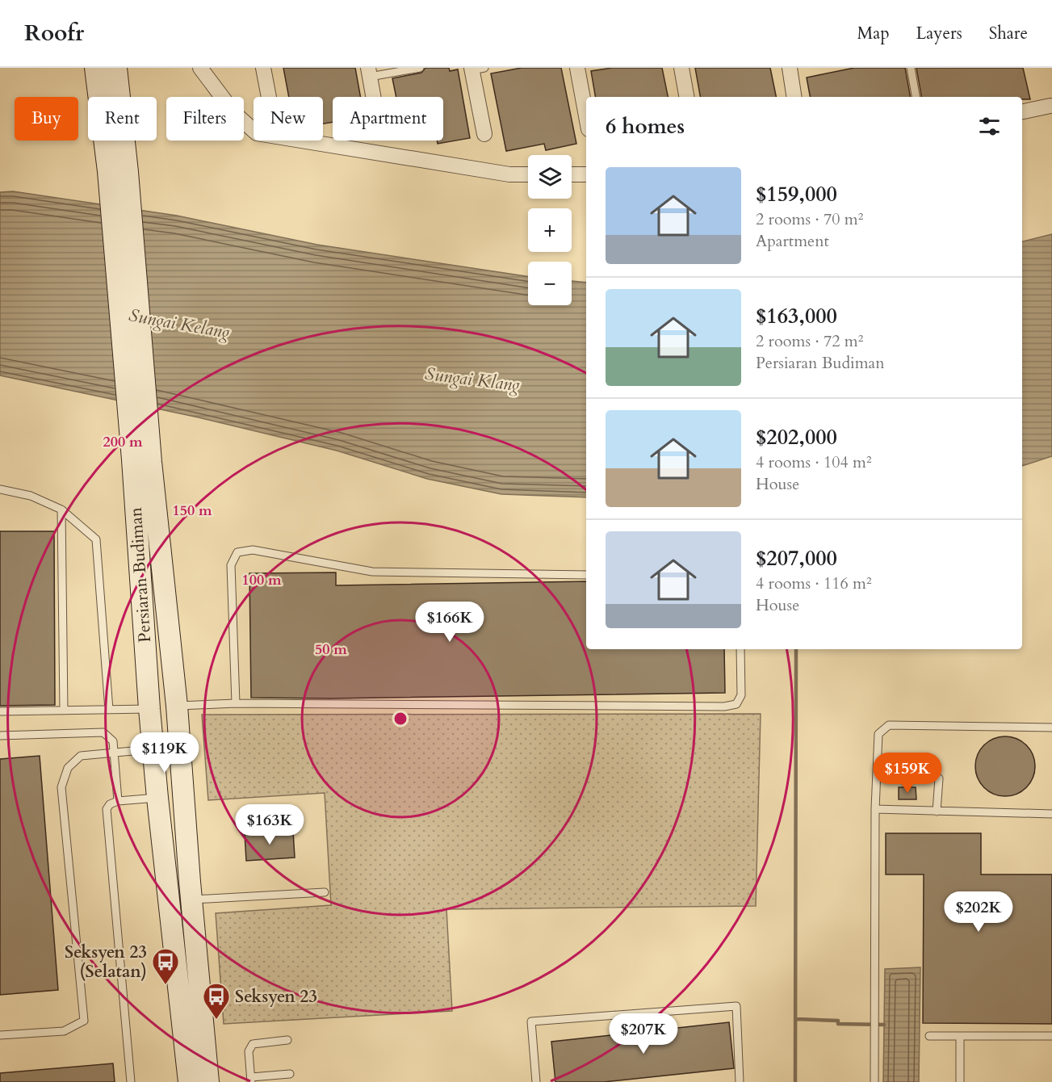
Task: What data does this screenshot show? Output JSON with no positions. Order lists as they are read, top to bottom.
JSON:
{
  "streets": {
    "main road": ["Persiaran Budiman"]
  },
  "water": ["Sungai Kelang", "Sungai Klang"],
  "places": {
    "bus stop": ["Seksyen 23 (Selatan)", "Seksyen 23"]
  },
  "page": {
    "header": "Roofr",
    "nav": ["Map", "Layers", "Share"],
    "chip": [
      "Buy",
      "Rent",
      "Filters",
      "New",
      "Apartment"
    ],
    "heading": "6 homes",
    "map_buttons": ["+", "−"],
    "list": [
      {
        "name": "$159,000",
        "note": "2 rooms · 70 m² · Apartment"
      },
      {
        "name": "$163,000",
        "note": "2 rooms · 72 m² · Persiaran Budiman"
      },
      {
        "name": "$202,000",
        "note": "4 rooms · 104 m² · House"
      },
      {
        "name": "$207,000",
        "note": "4 rooms · 116 m² · House"
      }
    ],
    "price": [
      "$166K",
      "$119K",
      "$159K",
      "$163K",
      "$202K",
      "$207K"
    ]
  },
  "rings": [
    "200 m",
    "150 m",
    "100 m",
    "50 m"
  ]
}
